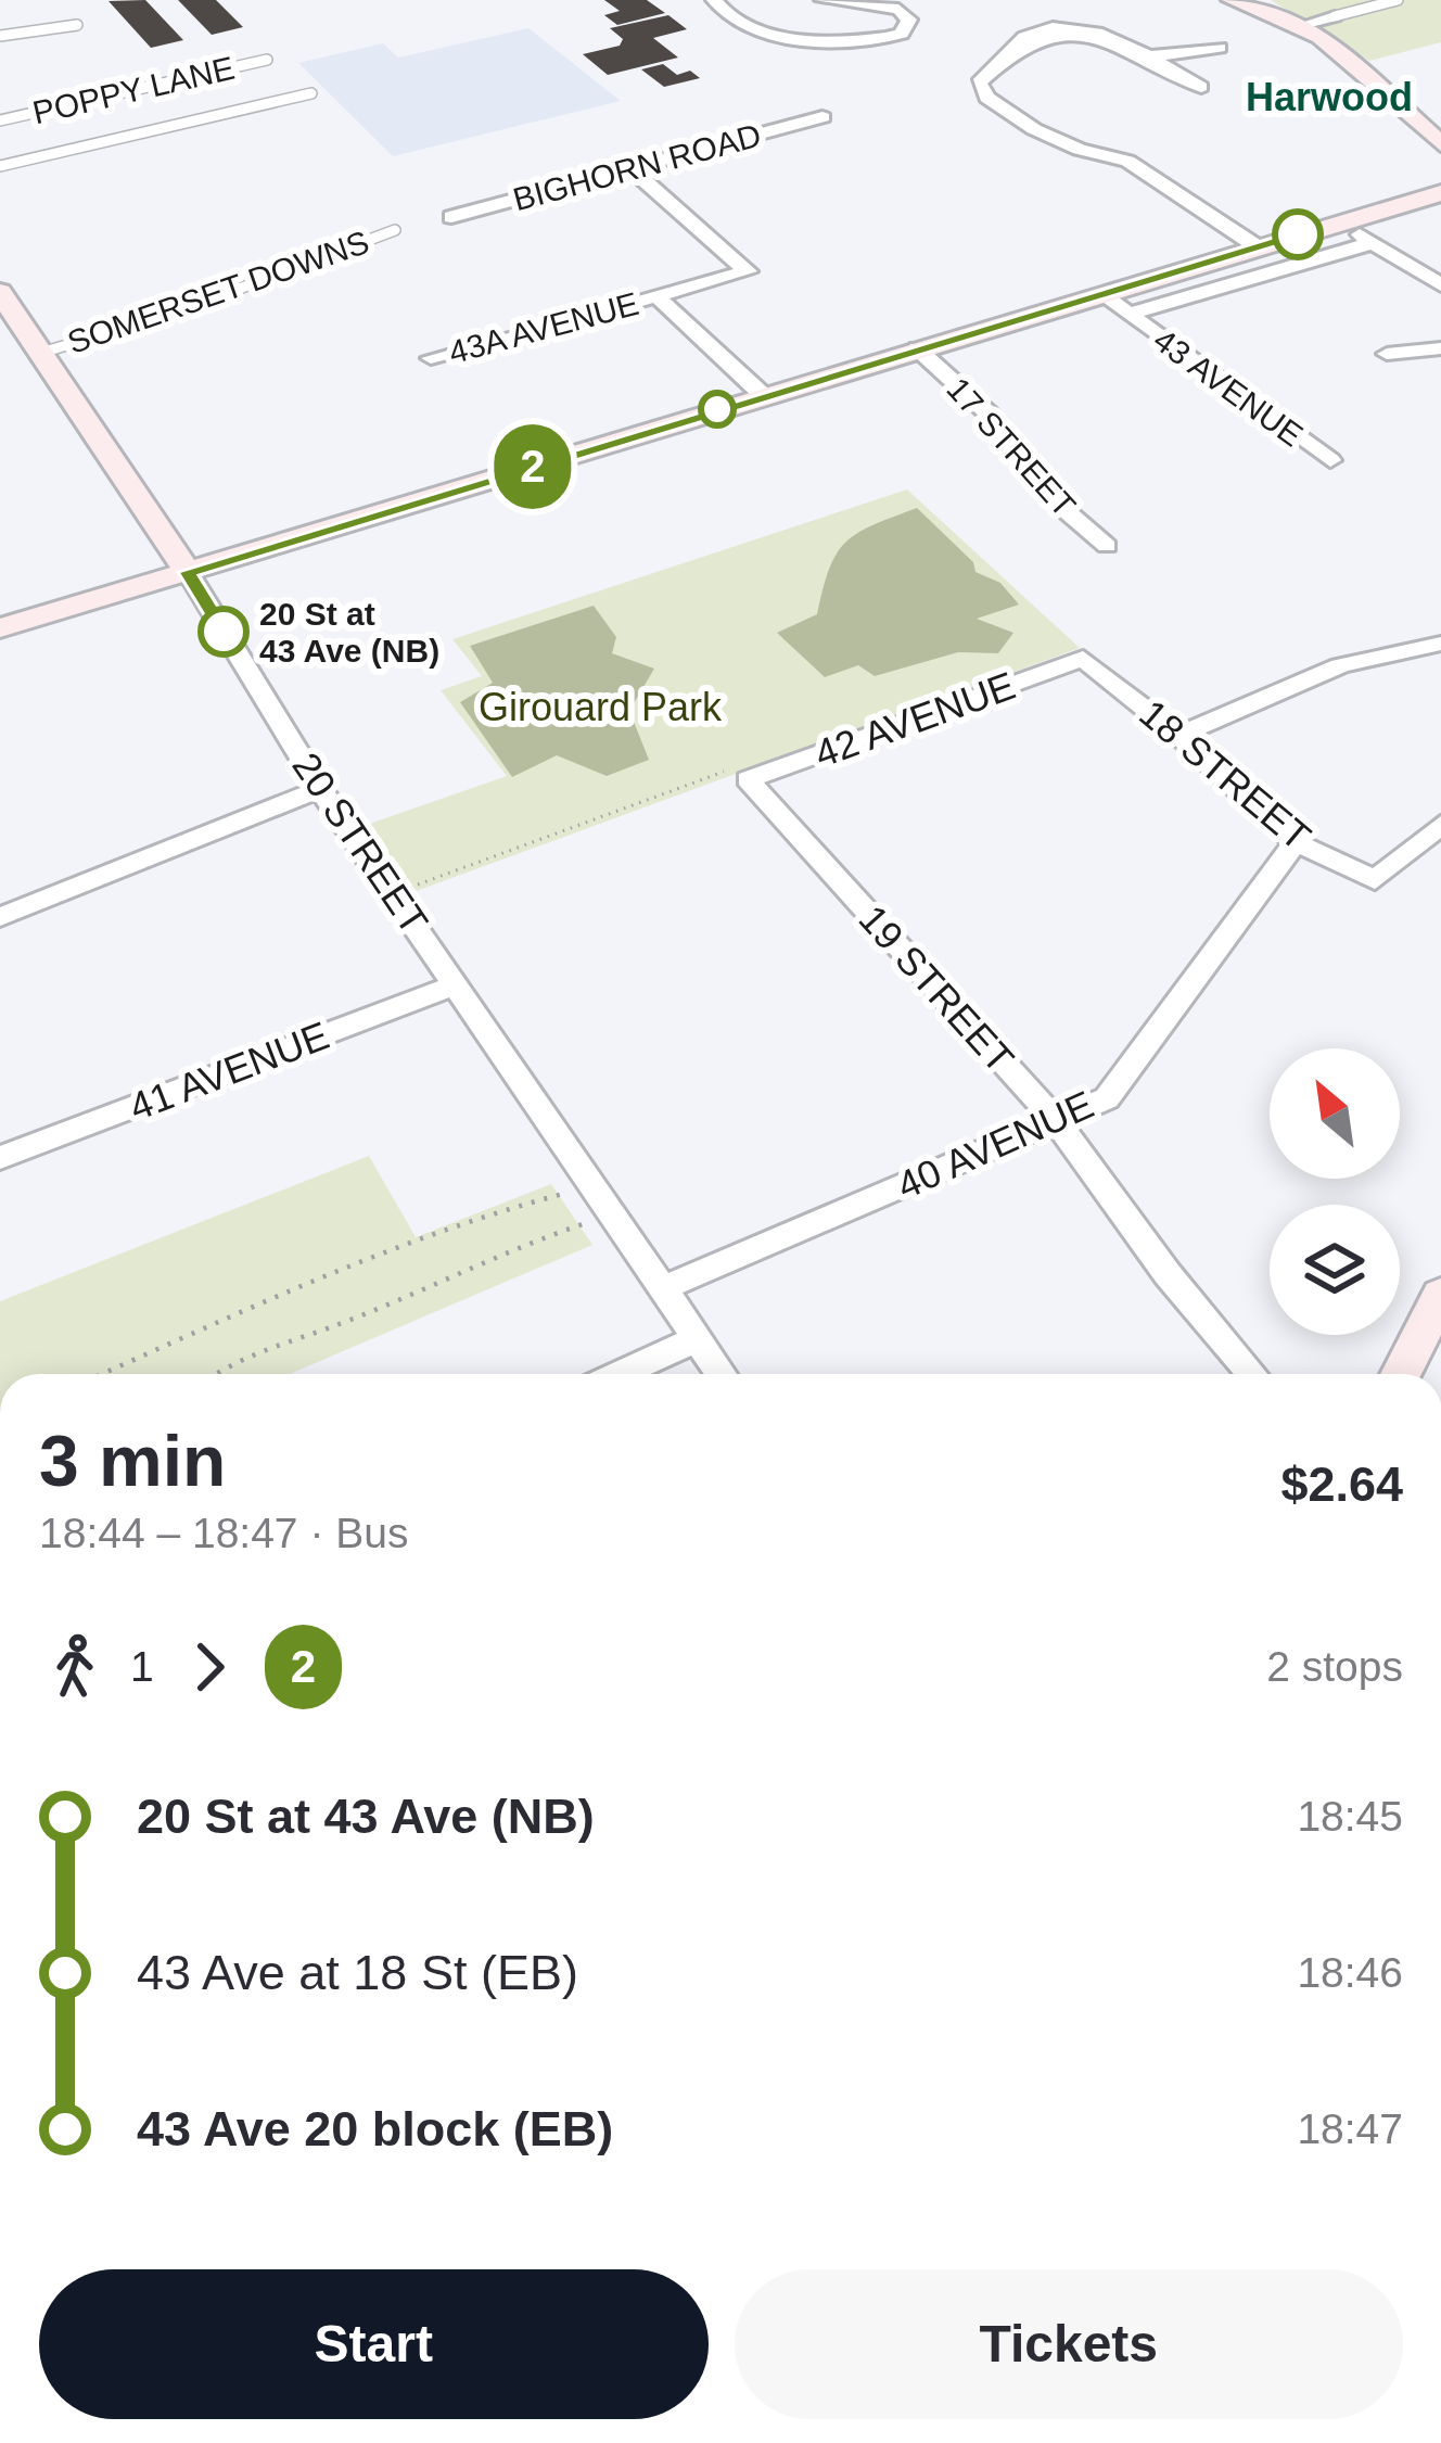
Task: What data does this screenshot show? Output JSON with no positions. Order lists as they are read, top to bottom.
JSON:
{
  "streets": {
    "street": [
      "BIGHORN ROAD",
      "43A AVENUE",
      "43 AVENUE",
      "17 STREET",
      "42 AVENUE",
      "18 STREET",
      "20 STREET",
      "19 STREET",
      "41 AVENUE",
      "40 AVENUE"
    ],
    "lane": ["POPPY LANE", "SOMERSET DOWNS"]
  },
  "crossings": [
    ["SOMERSET DOWNS", "20 STREET"],
    ["43 AVENUE", "17 STREET"],
    ["43 AVENUE", "20 STREET"],
    ["42 AVENUE", "18 STREET"],
    ["42 AVENUE", "19 STREET"],
    ["18 STREET", "40 AVENUE"],
    ["20 STREET", "41 AVENUE"],
    ["20 STREET", "40 AVENUE"],
    ["19 STREET", "40 AVENUE"]
  ],
  "districts": ["Harwood"],
  "parks": ["Girouard Park"],
  "places": ["20 St at 43 Ave (NB)"],
  "lines": ["bus line 2"],
  "north": "top left",
  "page": {
    "on_map": "2",
    "heading": ["3 min", "18:44 – 18:47 · Bus", "$2.64"],
    "legs": ["1", "2", "2 stops"],
    "list": [
      {
        "name": "20 St at 43 Ave (NB)",
        "value": "18:45"
      },
      {
        "name": "43 Ave at 18 St (EB)",
        "value": "18:46"
      },
      {
        "name": "43 Ave 20 block (EB)",
        "value": "18:47"
      }
    ],
    "buttons": ["Start", "Tickets"]
  }
}
